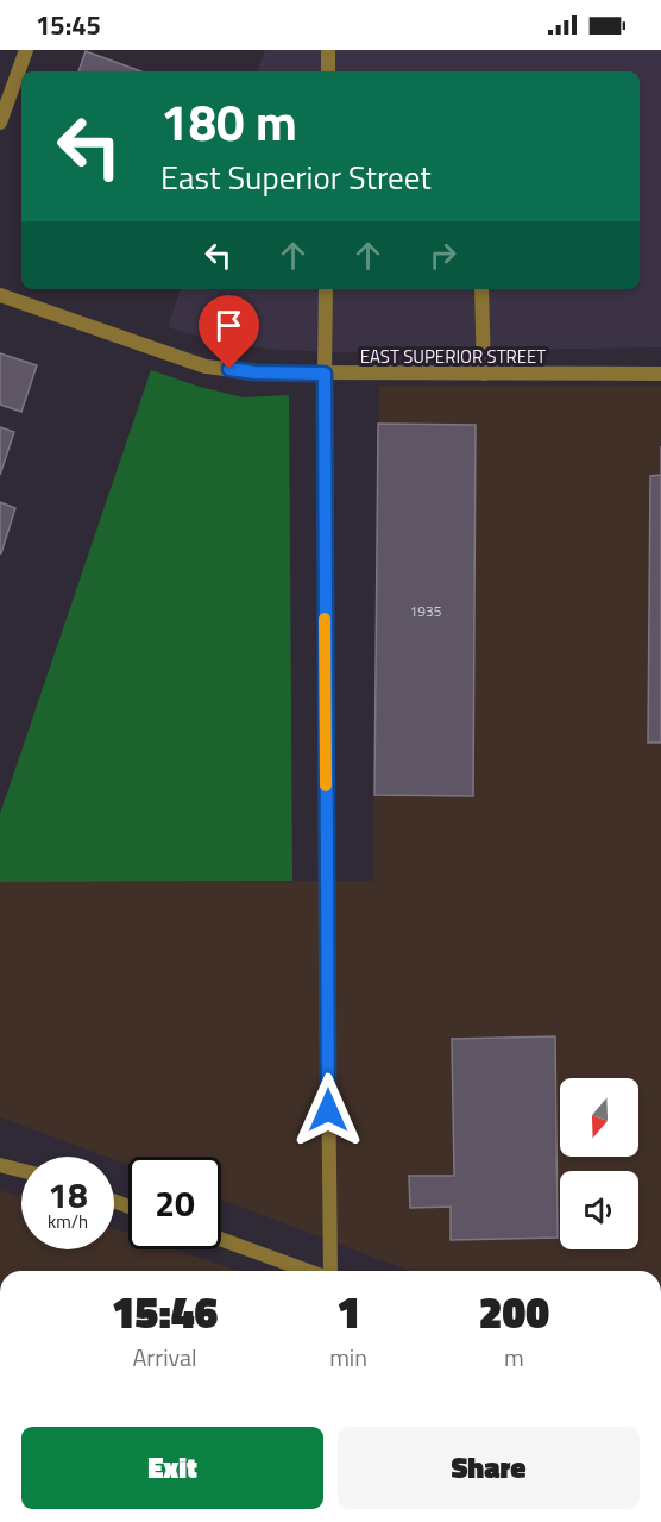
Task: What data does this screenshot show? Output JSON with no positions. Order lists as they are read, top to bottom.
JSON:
{
  "streets": {
    "street": ["EAST SUPERIOR STREET"]
  },
  "house_numbers": ["1935"],
  "north": "bottom",
  "page": {
    "status": "15:45",
    "turn": ["180 m", "East Superior Street"],
    "speed": "18 km/h",
    "limit": "20",
    "eta": [
      "15:46",
      "Arrival",
      "1",
      "min",
      "200",
      "m"
    ],
    "buttons": ["Exit", "Share"]
  }
}
